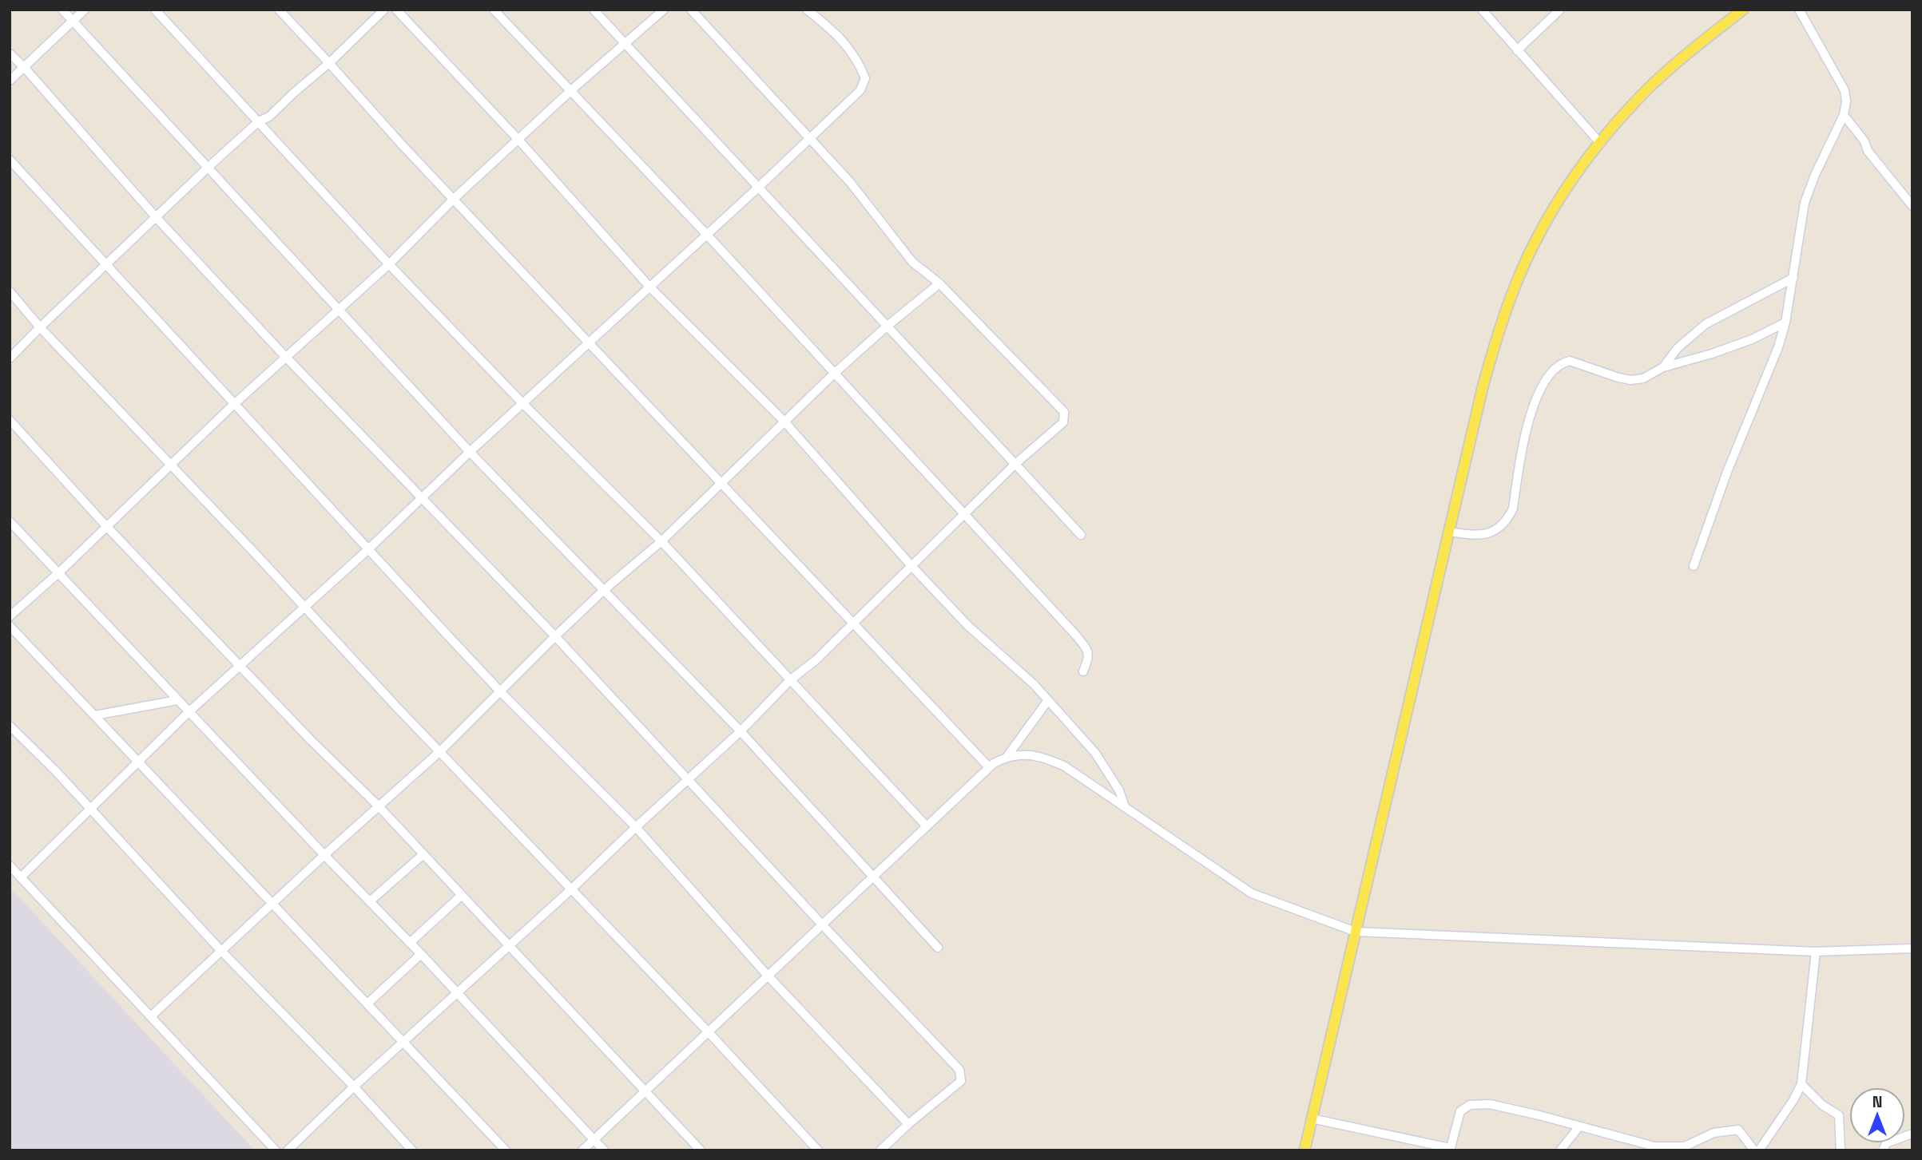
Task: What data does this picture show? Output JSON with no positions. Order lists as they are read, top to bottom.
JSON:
{
  "north": "top"
}
